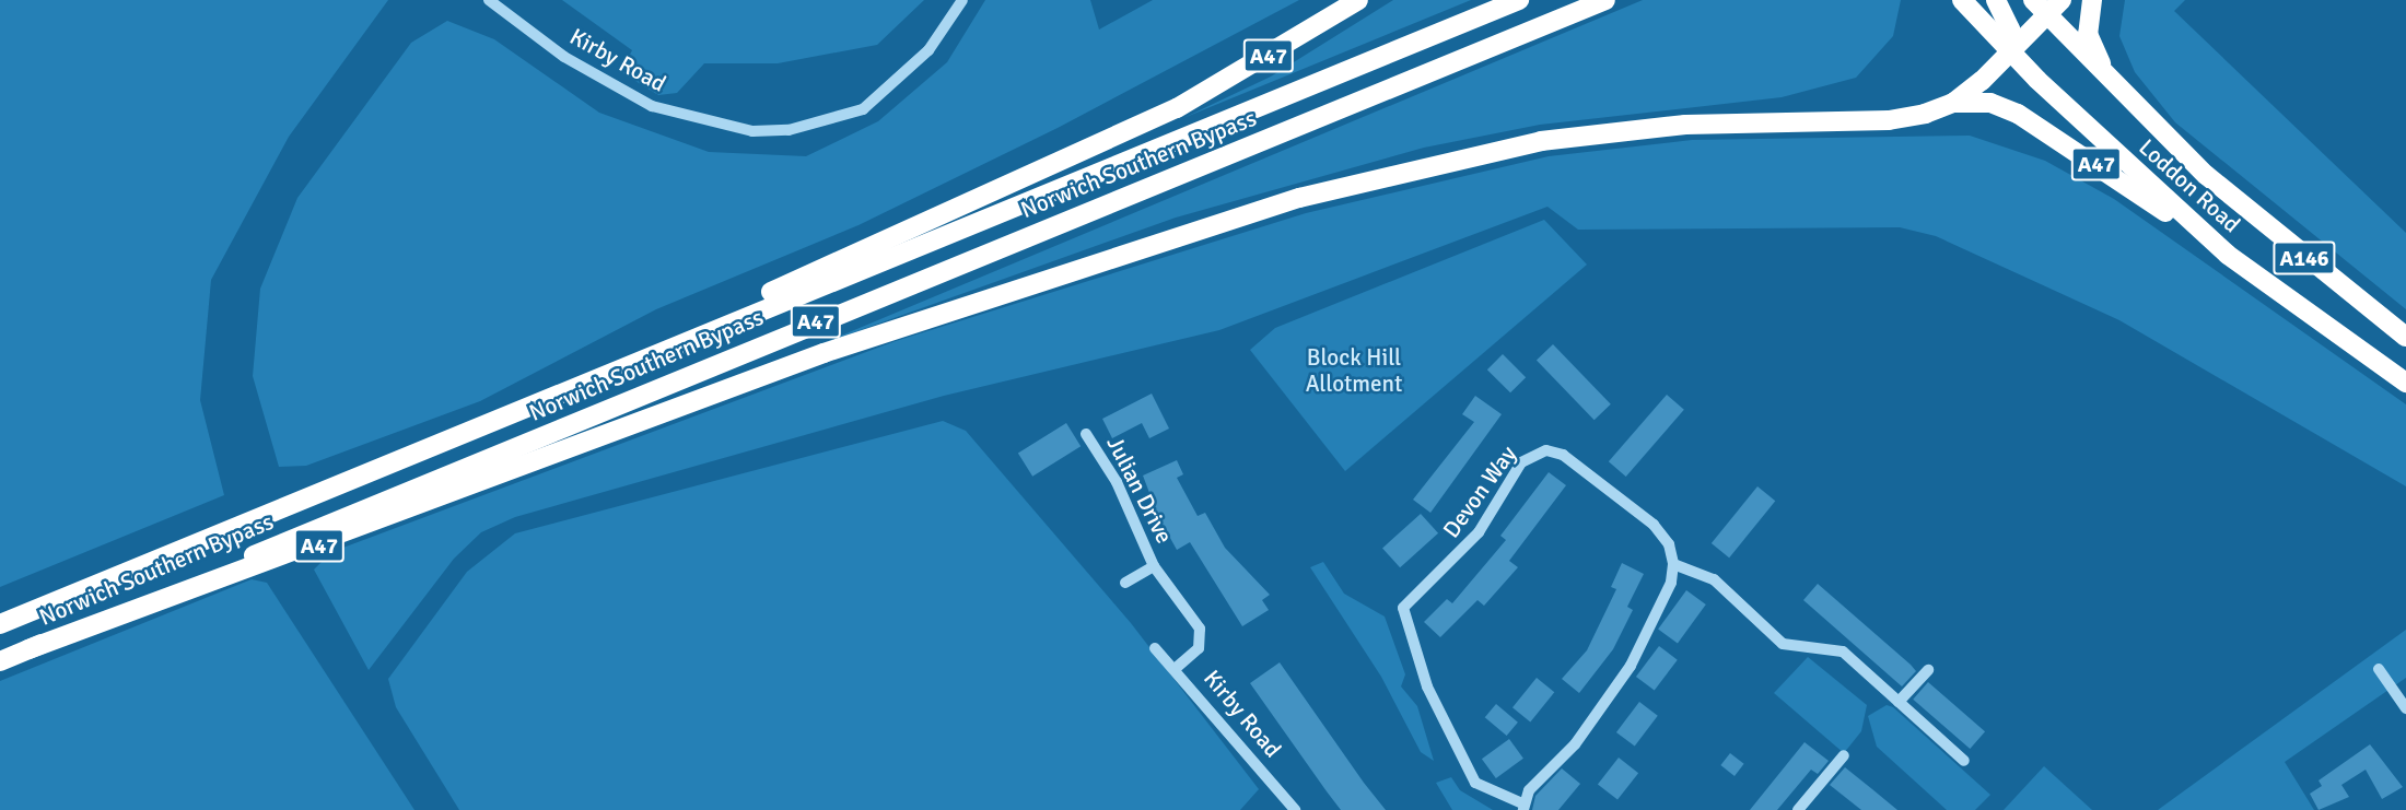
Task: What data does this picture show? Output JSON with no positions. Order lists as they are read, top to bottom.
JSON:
{
  "streets": {
    "highway": [
      "A47",
      "Norwich Southern Bypass",
      "Loddon Road",
      "A146"
    ],
    "street": ["Kirby Road", "Julian Drive", "Devon Way"]
  },
  "crossings": [
    ["A47", "Norwich Southern Bypass"],
    ["A47", "Loddon Road"],
    ["Kirby Road", "Julian Drive"]
  ],
  "parks": ["Block Hill Allotment"]
}
